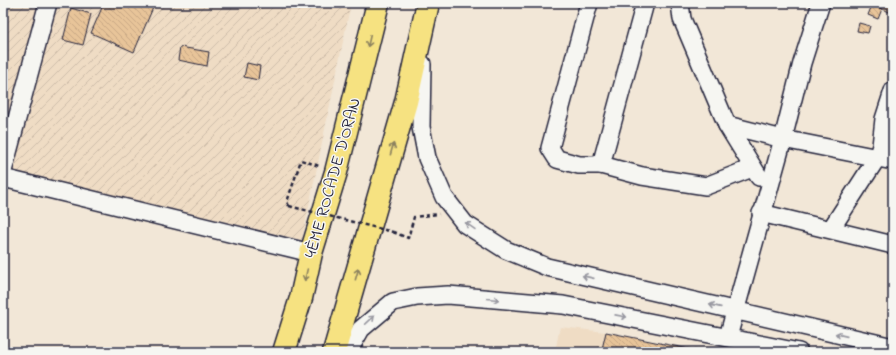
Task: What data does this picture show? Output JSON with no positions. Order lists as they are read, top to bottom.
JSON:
{
  "streets": {
    "highway": ["4ÈME ROCADE D'ORAN"]
  }
}
